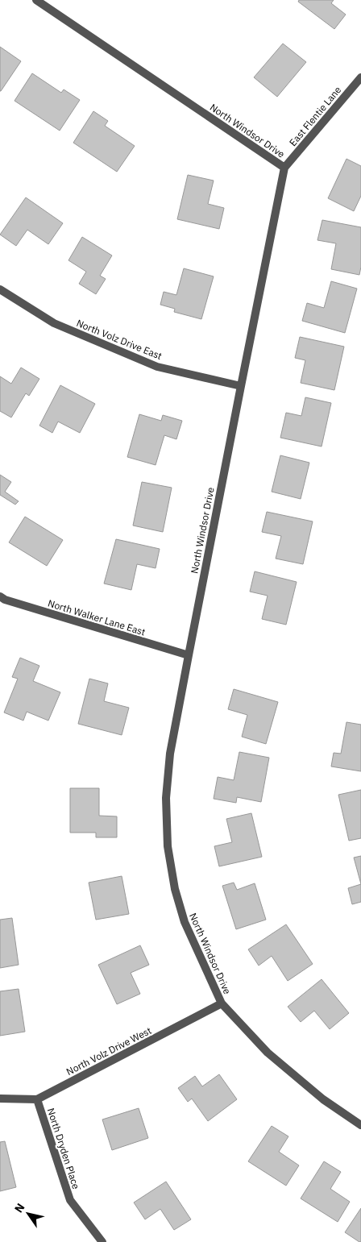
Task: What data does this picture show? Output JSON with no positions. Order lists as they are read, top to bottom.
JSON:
{
  "streets": {
    "street": [
      "East Flentie Lane",
      "North Windsor Drive",
      "North Volz Drive East",
      "North Walker Lane East",
      "North Volz Drive West",
      "North Dryden Place"
    ]
  },
  "crossings": [
    ["East Flentie Lane", "North Windsor Drive"],
    ["North Windsor Drive", "North Volz Drive East"],
    ["North Windsor Drive", "North Walker Lane East"],
    ["North Windsor Drive", "North Volz Drive West"],
    ["North Volz Drive West", "North Dryden Place"]
  ],
  "north": "top left"
}
